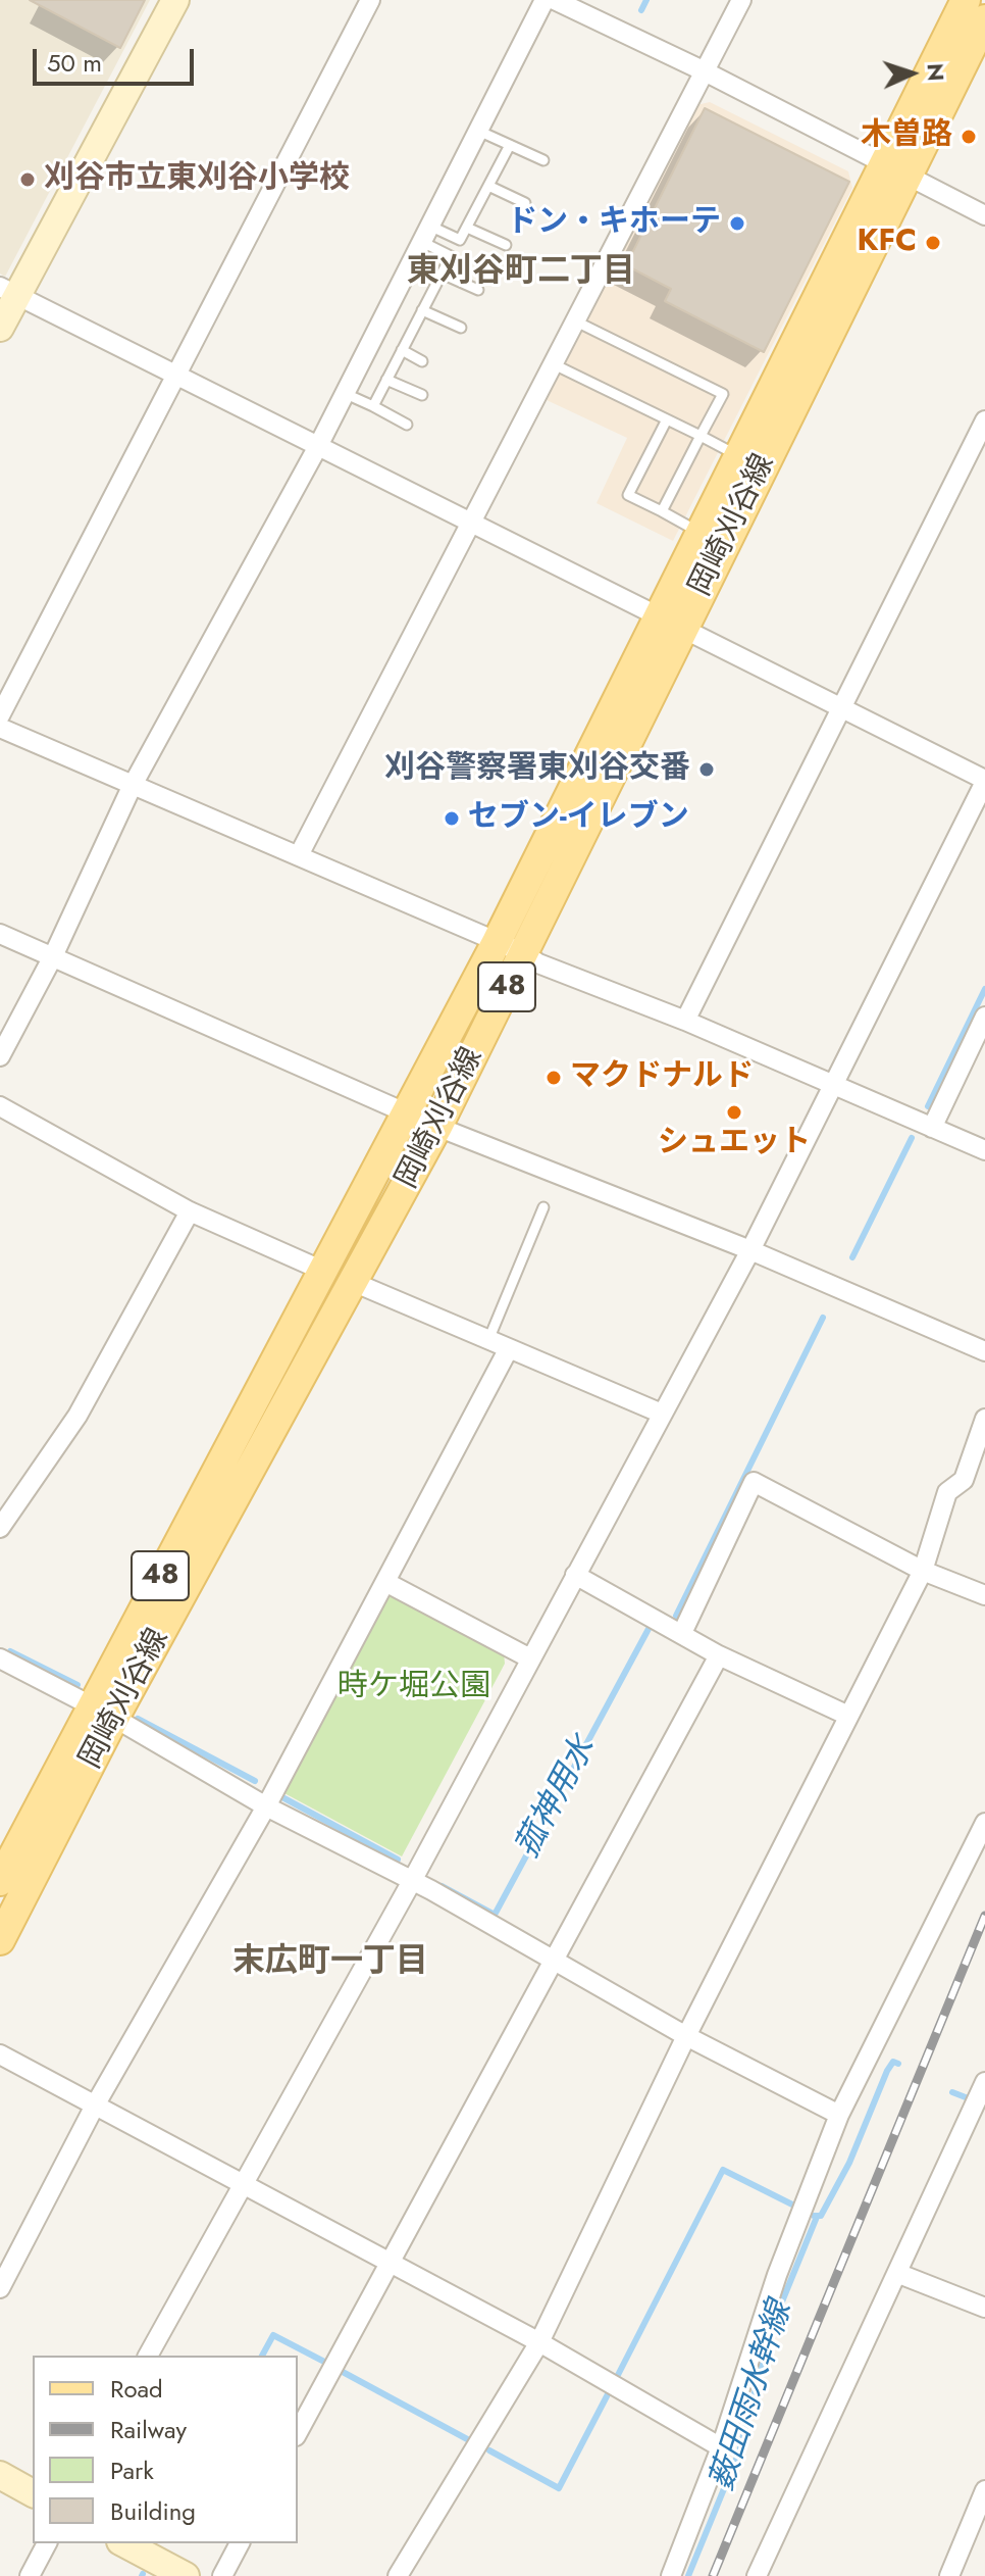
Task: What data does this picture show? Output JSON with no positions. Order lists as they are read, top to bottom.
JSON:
{
  "streets": {
    "main road": ["岡崎刈谷線", "48"]
  },
  "districts": ["東刈谷町二丁目", "末広町一丁目"],
  "water": ["菰神用水", "薮田雨水幹線"],
  "parks": ["時ケ堀公園"],
  "places": [
    "木曽路",
    "刈谷市立東刈谷小学校",
    "ドン・キホーテ",
    "KFC",
    "刈谷警察署東刈谷交番",
    "セブン-イレブン",
    "マクドナルド",
    "シュエット"
  ],
  "legend": [
    "Road",
    "Railway",
    "Park",
    "Building"
  ],
  "scale_bar": "50 m",
  "north": "right"
}
